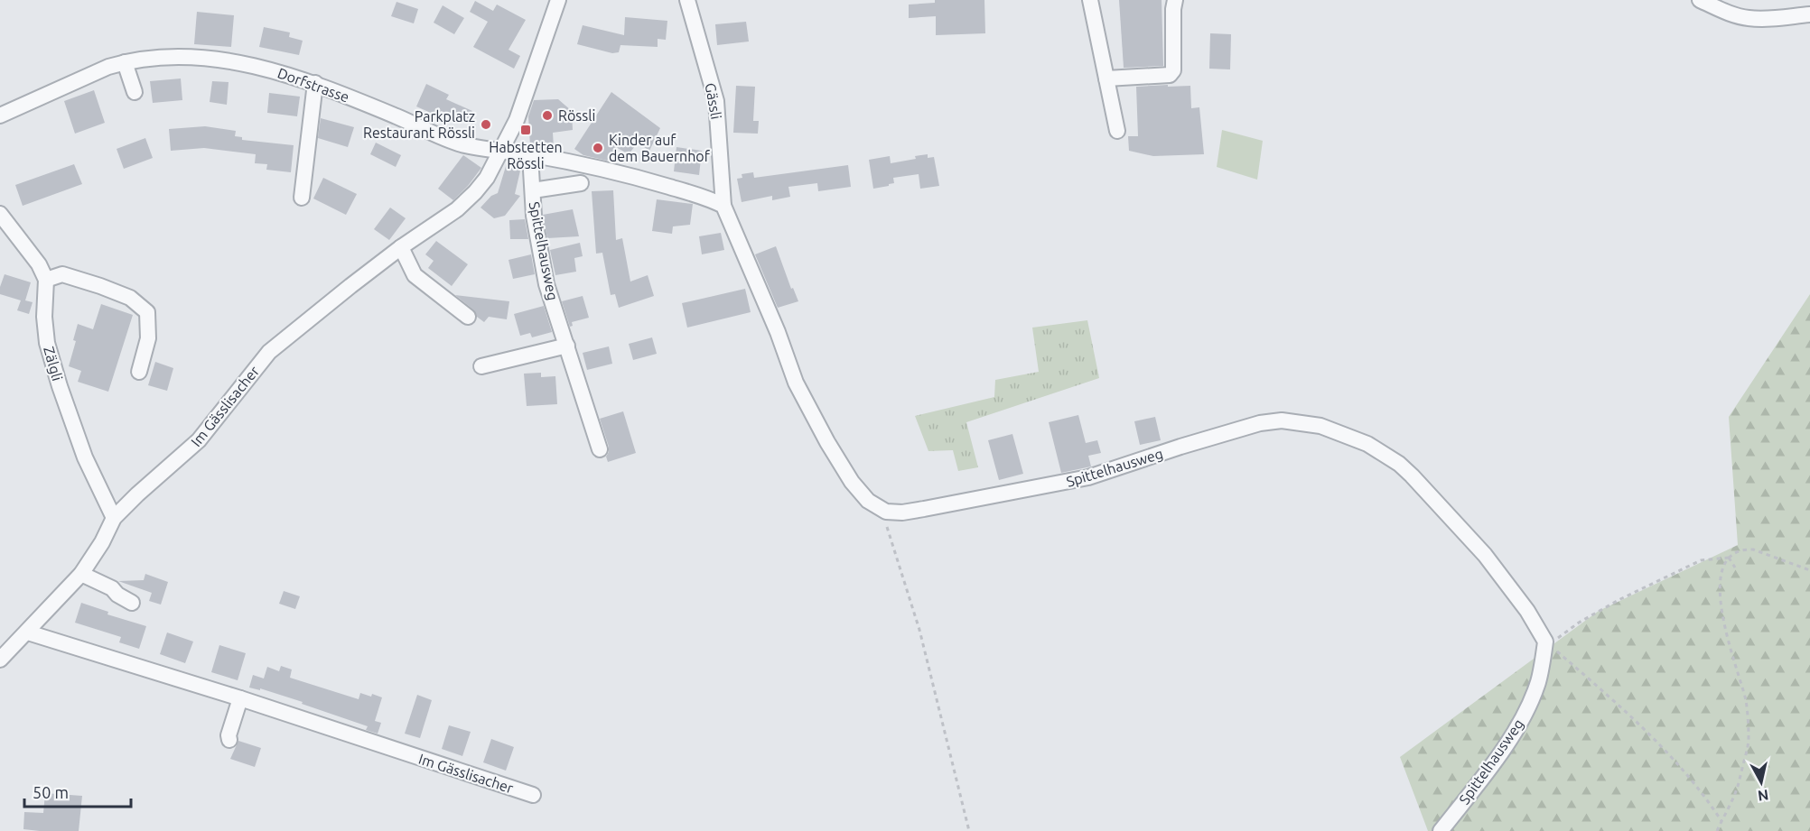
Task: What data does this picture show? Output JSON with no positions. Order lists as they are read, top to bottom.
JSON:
{
  "streets": {
    "street": [
      "Dorfstrasse",
      "Gässli",
      "Spittelhausweg",
      "Zälgli",
      "Im Gässlisacher"
    ]
  },
  "crossings": [
    ["Dorfstrasse", "Im Gässlisacher"],
    ["Zälgli", "Im Gässlisacher"]
  ],
  "places": {
    "other": ["Rössli", "Parkplatz Restaurant Rössli", "Kinder auf dem Bauernhof"],
    "transit": ["Habstetten Rössli"]
  },
  "scale_bar": "50 m",
  "north": "bottom"
}
